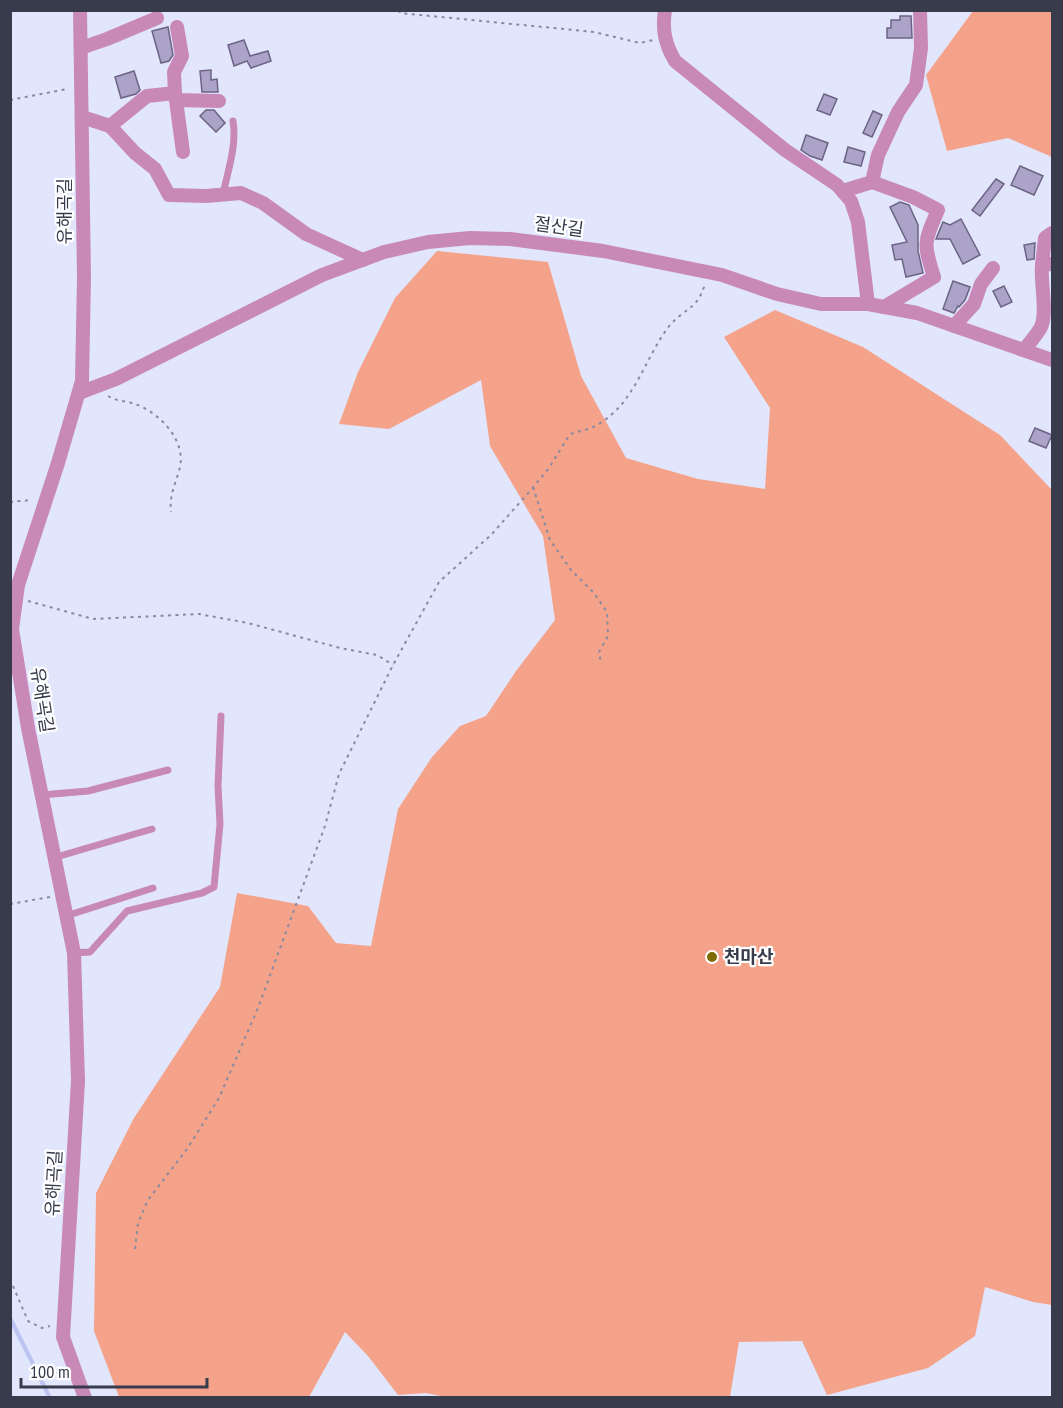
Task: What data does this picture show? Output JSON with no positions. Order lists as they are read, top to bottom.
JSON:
{
  "streets": {
    "street": ["유해곡길", "절산길"]
  },
  "crossings": [
    ["유해곡길", "절산길"]
  ],
  "places": ["천마산"],
  "scale_bar": "100 m"
}
